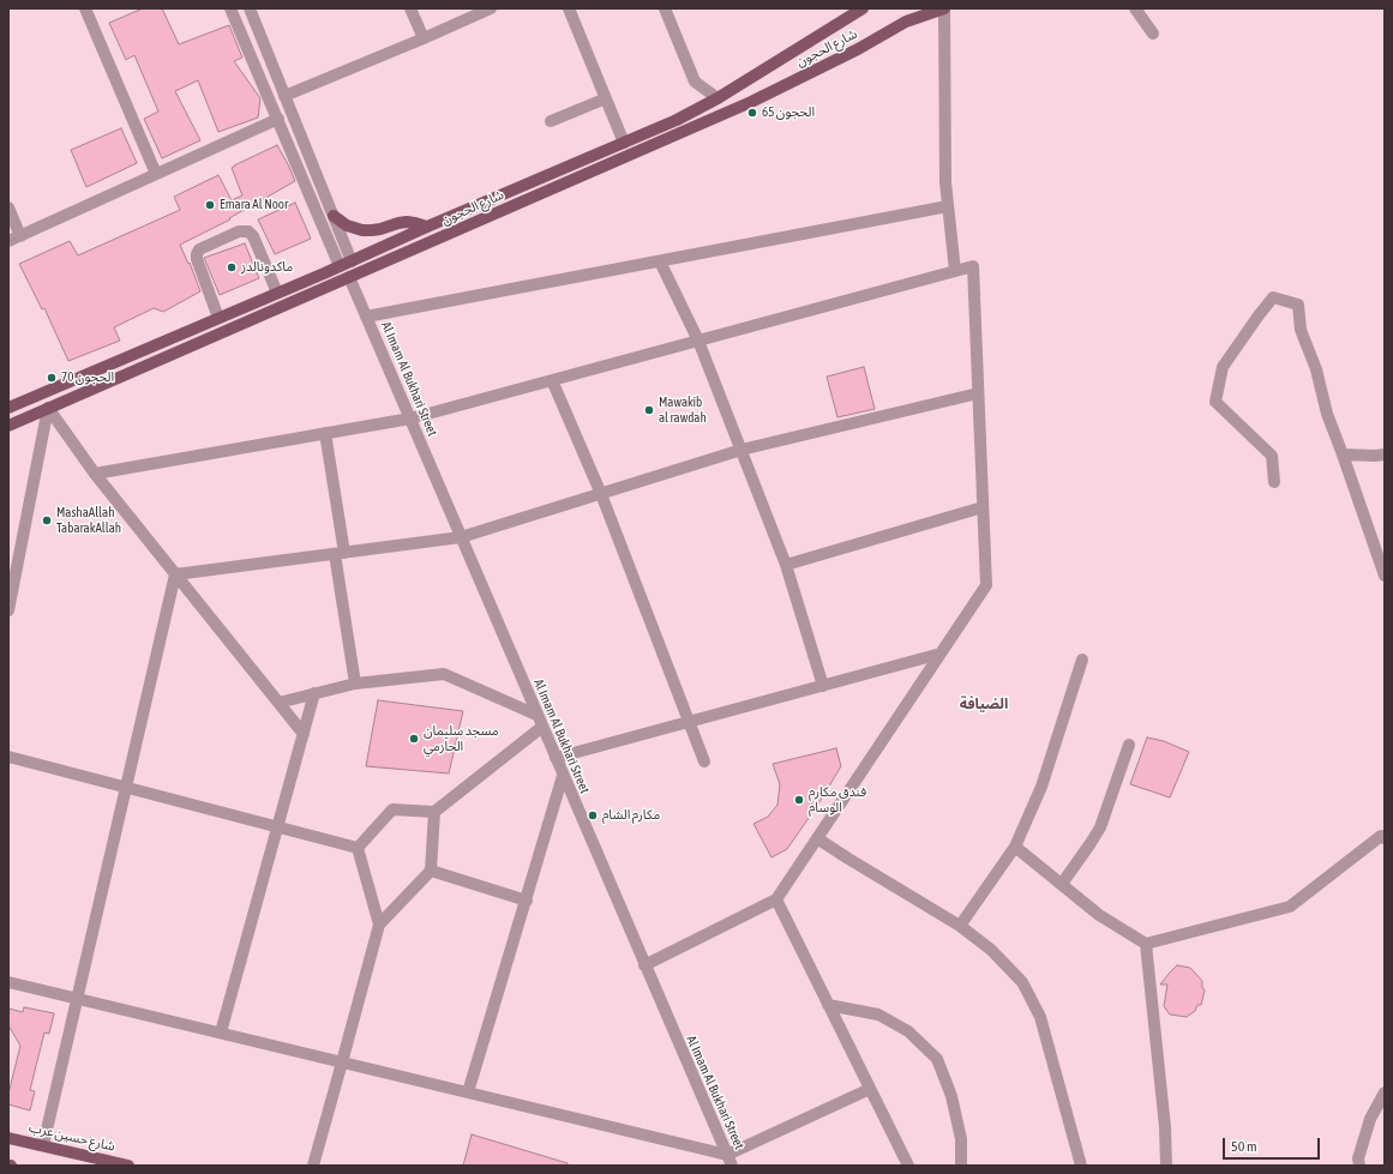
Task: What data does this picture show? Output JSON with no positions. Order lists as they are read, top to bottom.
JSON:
{
  "streets": {
    "main road": ["شارع الحجون", "شارع حسين عرب"],
    "street": ["Al Imam Al Bukhari Street"]
  },
  "crossings": [
    ["شارع الحجون", "Al Imam Al Bukhari Street"]
  ],
  "districts": ["الضيافة"],
  "places": [
    "الحجون 65",
    "Emara Al Noor",
    "ماكدونالدز",
    "الحجون 70",
    "Mawakib al rawdah",
    "MashaAllah TabarakAllah",
    "مسجد سليمان الحازمي",
    "فندق مكارم الوسام",
    "مكارم الشام"
  ],
  "scale_bar": "50 m"
}
